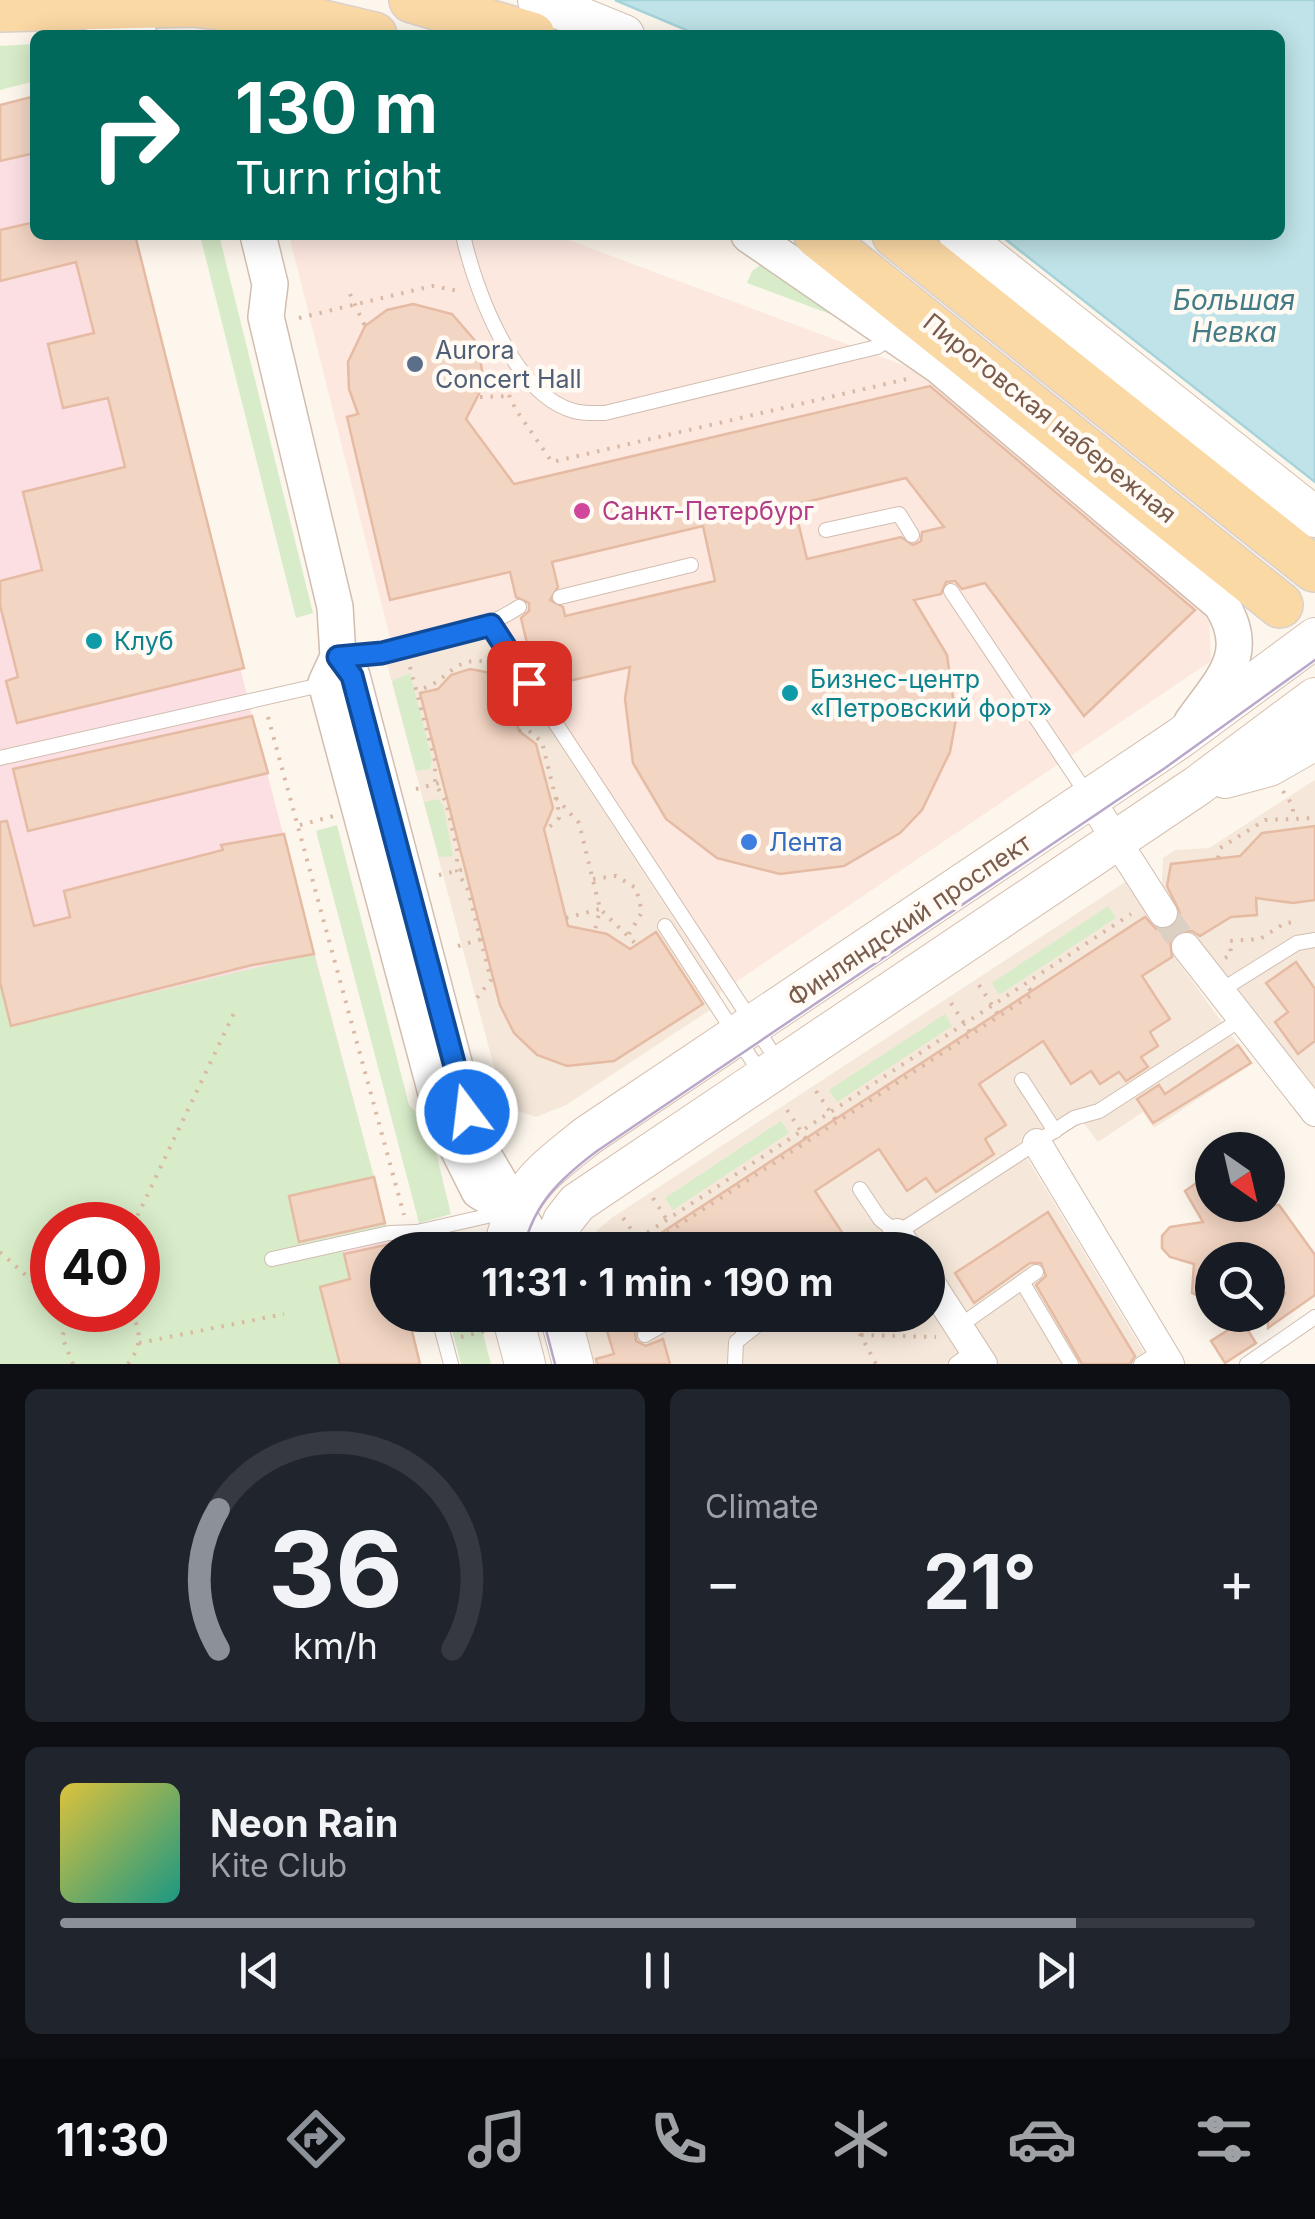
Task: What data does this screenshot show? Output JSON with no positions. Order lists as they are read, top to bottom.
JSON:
{
  "streets": {
    "main road": ["Пироговская набережная", "Финляндский проспект"]
  },
  "water": ["Большая Невка"],
  "places": [
    "Aurora Concert Hall",
    "Санкт-Петербург",
    "Клуб",
    "Бизнес-центр «Петровский форт»",
    "Лента"
  ],
  "north": "bottom right",
  "page": {
    "turn": ["130 m", "Turn right"],
    "limit": "40",
    "trip": "11:31 · 1 min · 190 m",
    "tile": "Climate",
    "heat": ["−", "21°", "+"],
    "song": ["Neon Rain", "Kite Club"],
    "tabs": "11:30",
    "gauge": ["36", "km/h"]
  }
}
